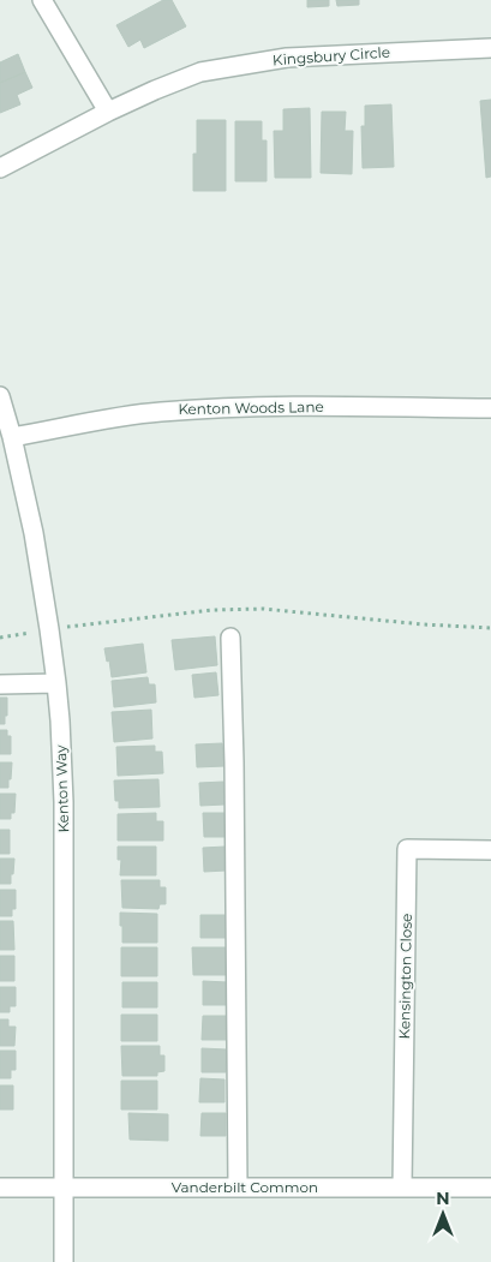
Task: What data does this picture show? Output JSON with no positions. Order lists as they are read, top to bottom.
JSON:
{
  "streets": {
    "street": [
      "Kingsbury Circle",
      "Kenton Woods Lane",
      "Kenton Way",
      "Kensington Close",
      "Vanderbilt Common"
    ]
  },
  "crossings": [
    ["Kenton Woods Lane", "Kenton Way"],
    ["Kenton Way", "Vanderbilt Common"],
    ["Kensington Close", "Vanderbilt Common"]
  ],
  "north": "top"
}
